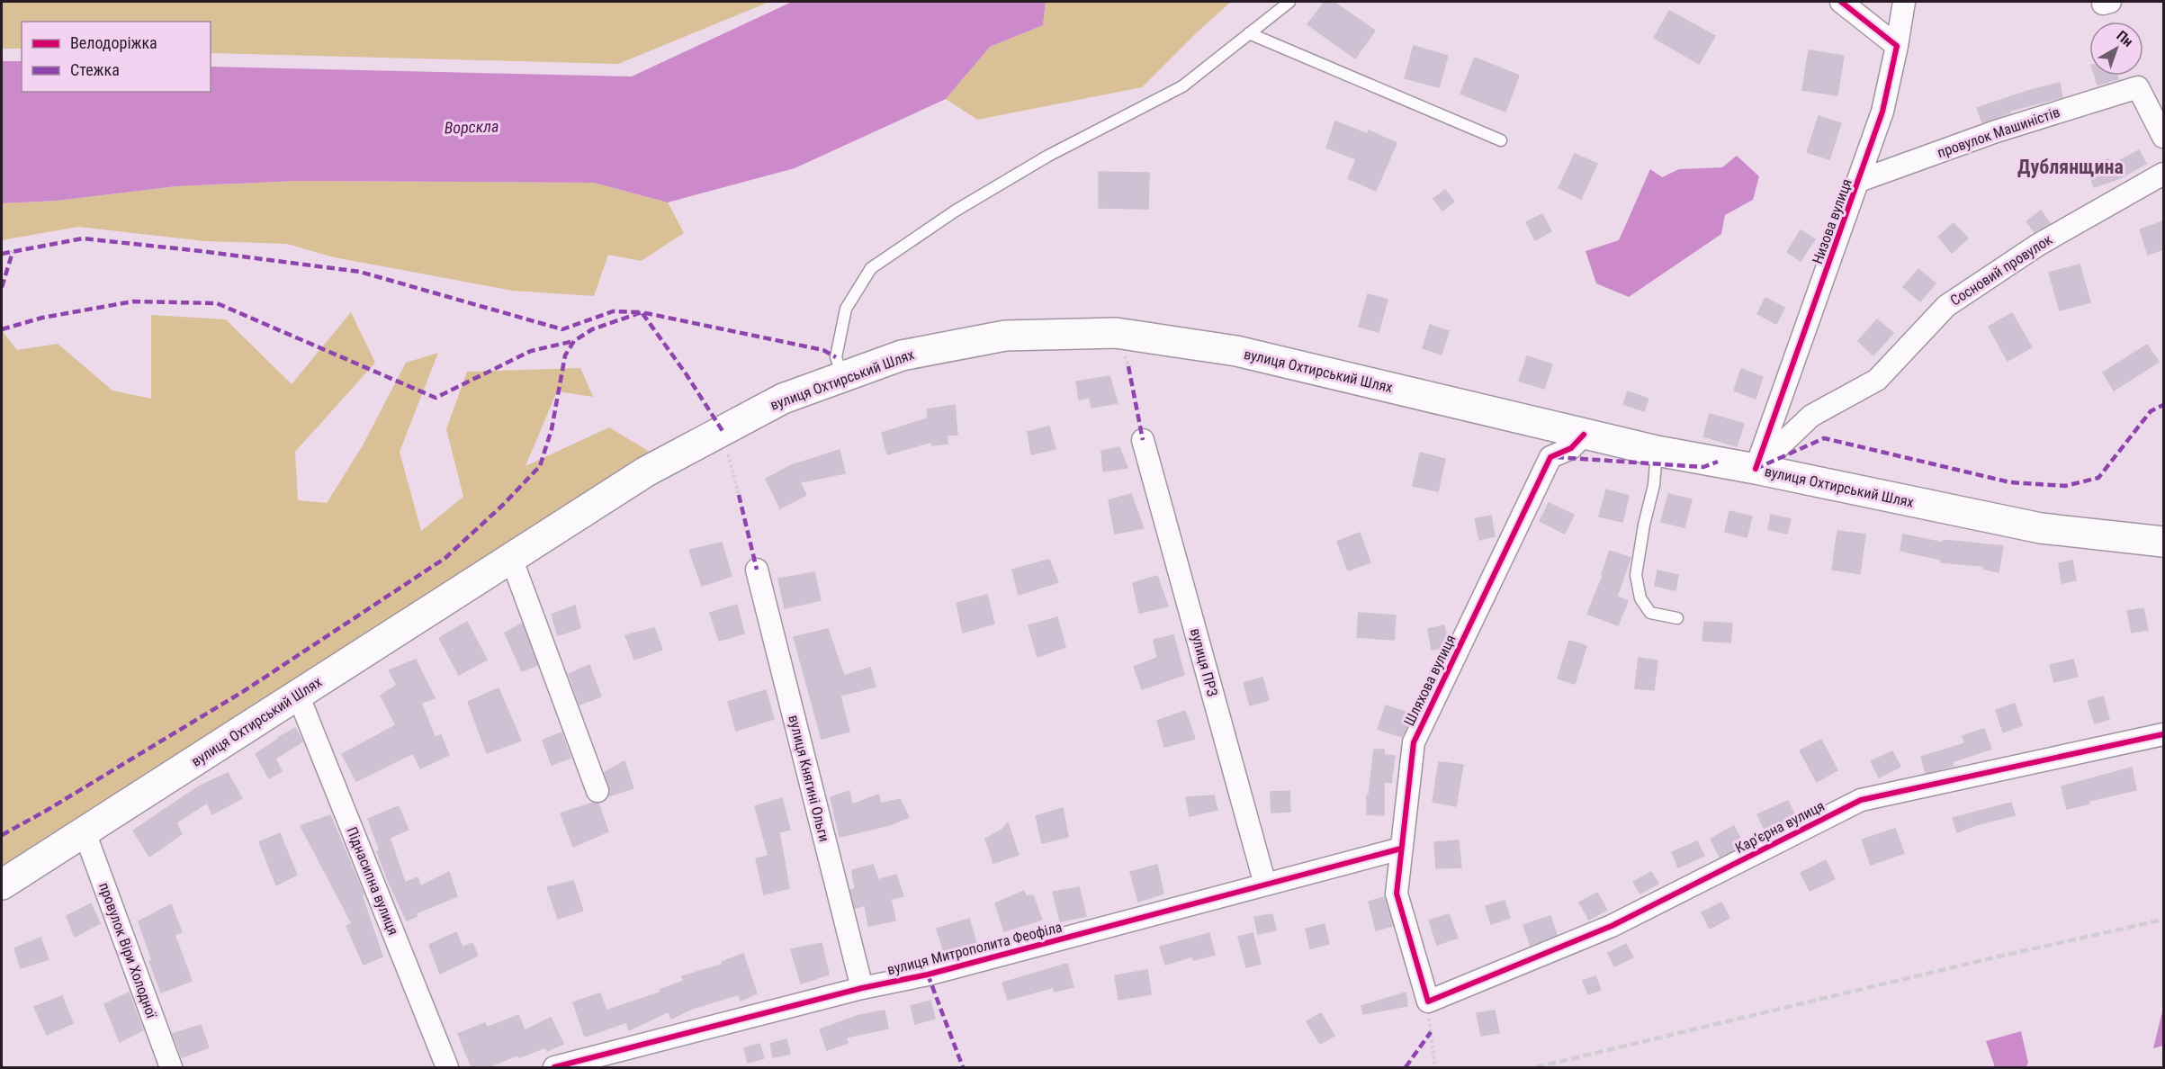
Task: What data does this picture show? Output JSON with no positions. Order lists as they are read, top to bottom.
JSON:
{
  "streets": {
    "main road": ["вулиця Охтирський Шлях"],
    "street": [
      "провулок Машиністів",
      "Низова вулиця",
      "Сосновий провулок",
      "вулиця ПРЗ",
      "Шляхова вулиця",
      "вулиця Княгині Ольги",
      "Карʼєрна вулиця",
      "Піднасипна вулиця",
      "вулиця Митрополита Феофіла",
      "провулок Віри Холодної"
    ]
  },
  "crossings": [
    ["провулок Машиністів", "Низова вулиця"],
    ["Низова вулиця", "Сосновий провулок"],
    ["Низова вулиця", "вулиця Охтирський Шлях"],
    ["Сосновий провулок", "вулиця Охтирський Шлях"],
    ["вулиця Охтирський Шлях", "Шляхова вулиця"],
    ["вулиця Охтирський Шлях", "Піднасипна вулиця"],
    ["вулиця Охтирський Шлях", "провулок Віри Холодної"],
    ["вулиця ПРЗ", "вулиця Митрополита Феофіла"],
    ["Шляхова вулиця", "Карʼєрна вулиця"],
    ["Шляхова вулиця", "вулиця Митрополита Феофіла"],
    ["вулиця Княгині Ольги", "вулиця Митрополита Феофіла"]
  ],
  "districts": ["Дублянщина"],
  "water": ["Ворскла"],
  "legend": ["Велодоріжка", "Стежка"],
  "north": "top right"
}
